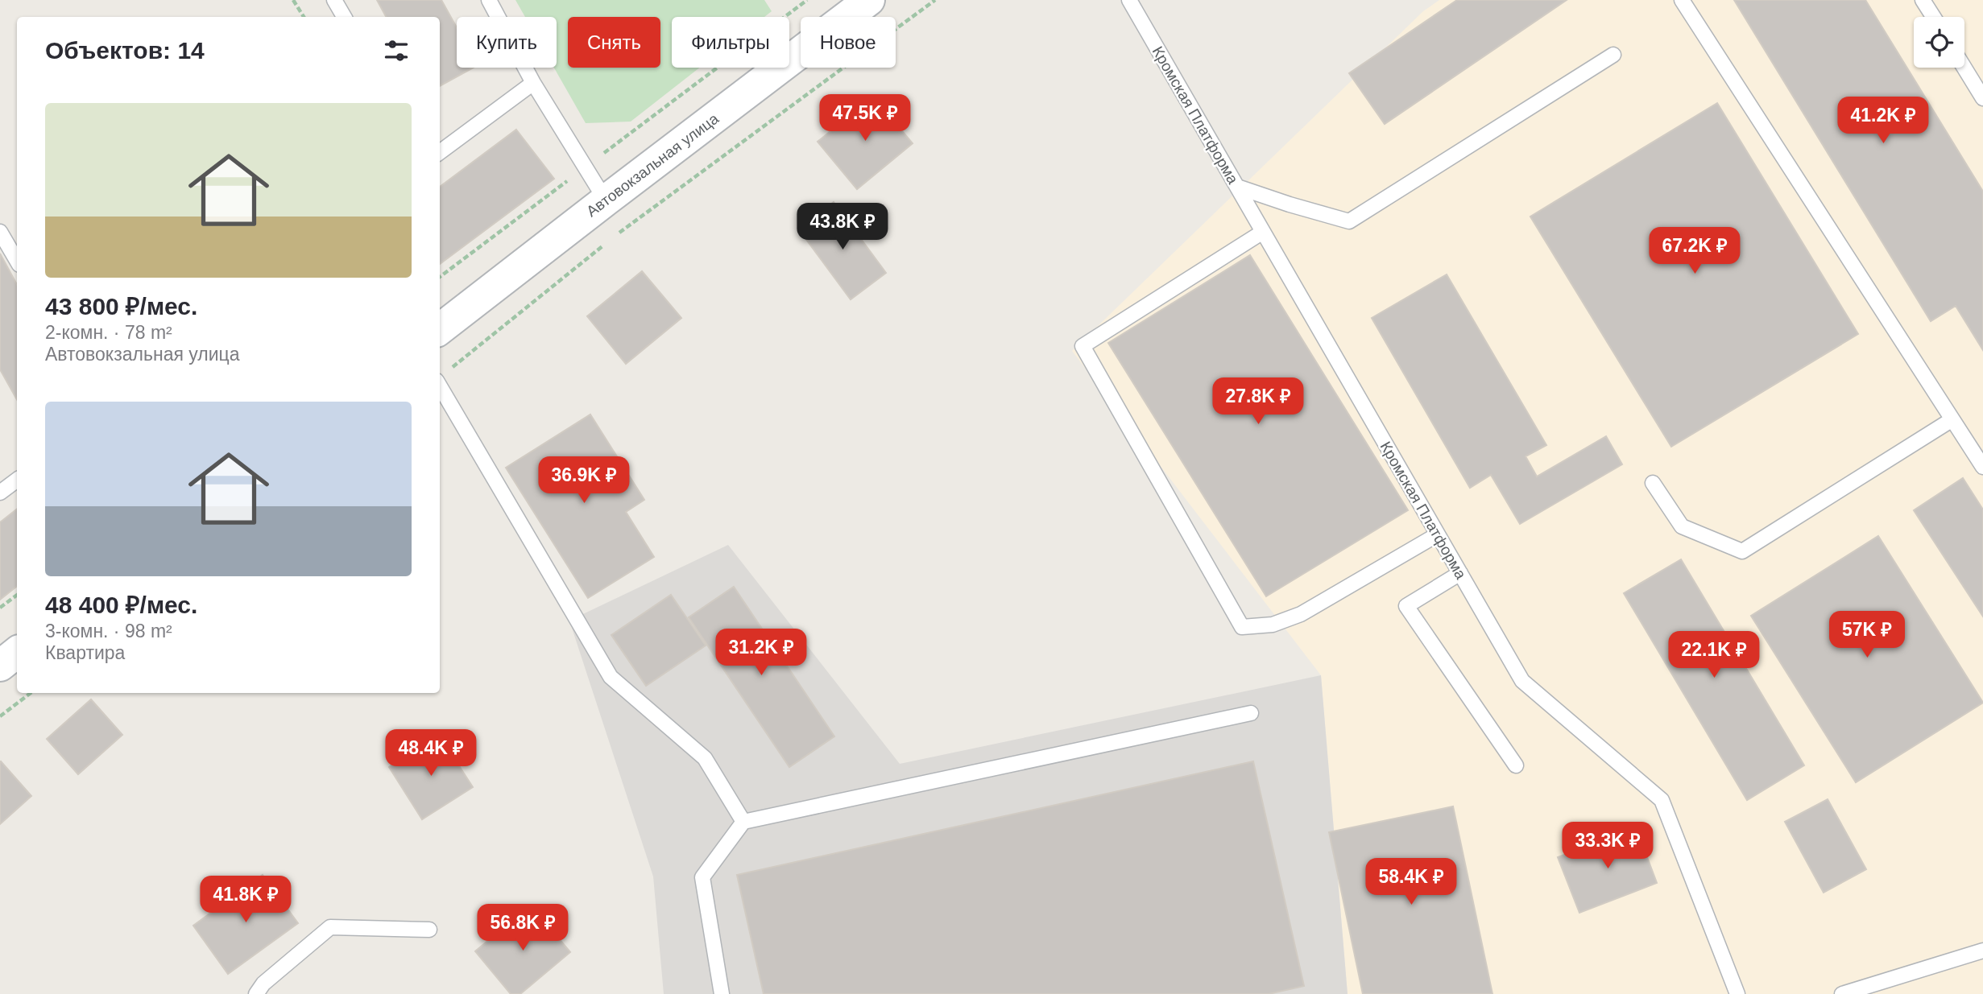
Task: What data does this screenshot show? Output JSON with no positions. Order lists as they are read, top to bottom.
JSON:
{
  "streets": {
    "street": ["Автовокзальная улица"],
    "lane": ["Кромская Платформа"]
  },
  "page": {
    "chip": [
      "Купить",
      "Снять",
      "Фильтры",
      "Новое"
    ],
    "heading": "Объектов: 14",
    "list": [
      {
        "name": "43 800 ₽/мес.",
        "note": "2-комн. · 78 m² · Автовокзальная улица"
      },
      {
        "name": "48 400 ₽/мес.",
        "note": "3-комн. · 98 m² · Квартира"
      }
    ],
    "price": [
      "47.5K ₽",
      "41.2K ₽",
      "43.8K ₽",
      "67.2K ₽",
      "27.8K ₽",
      "36.9K ₽",
      "57K ₽",
      "31.2K ₽",
      "22.1K ₽",
      "48.4K ₽",
      "33.3K ₽",
      "58.4K ₽",
      "41.8K ₽",
      "56.8K ₽"
    ]
  }
}
